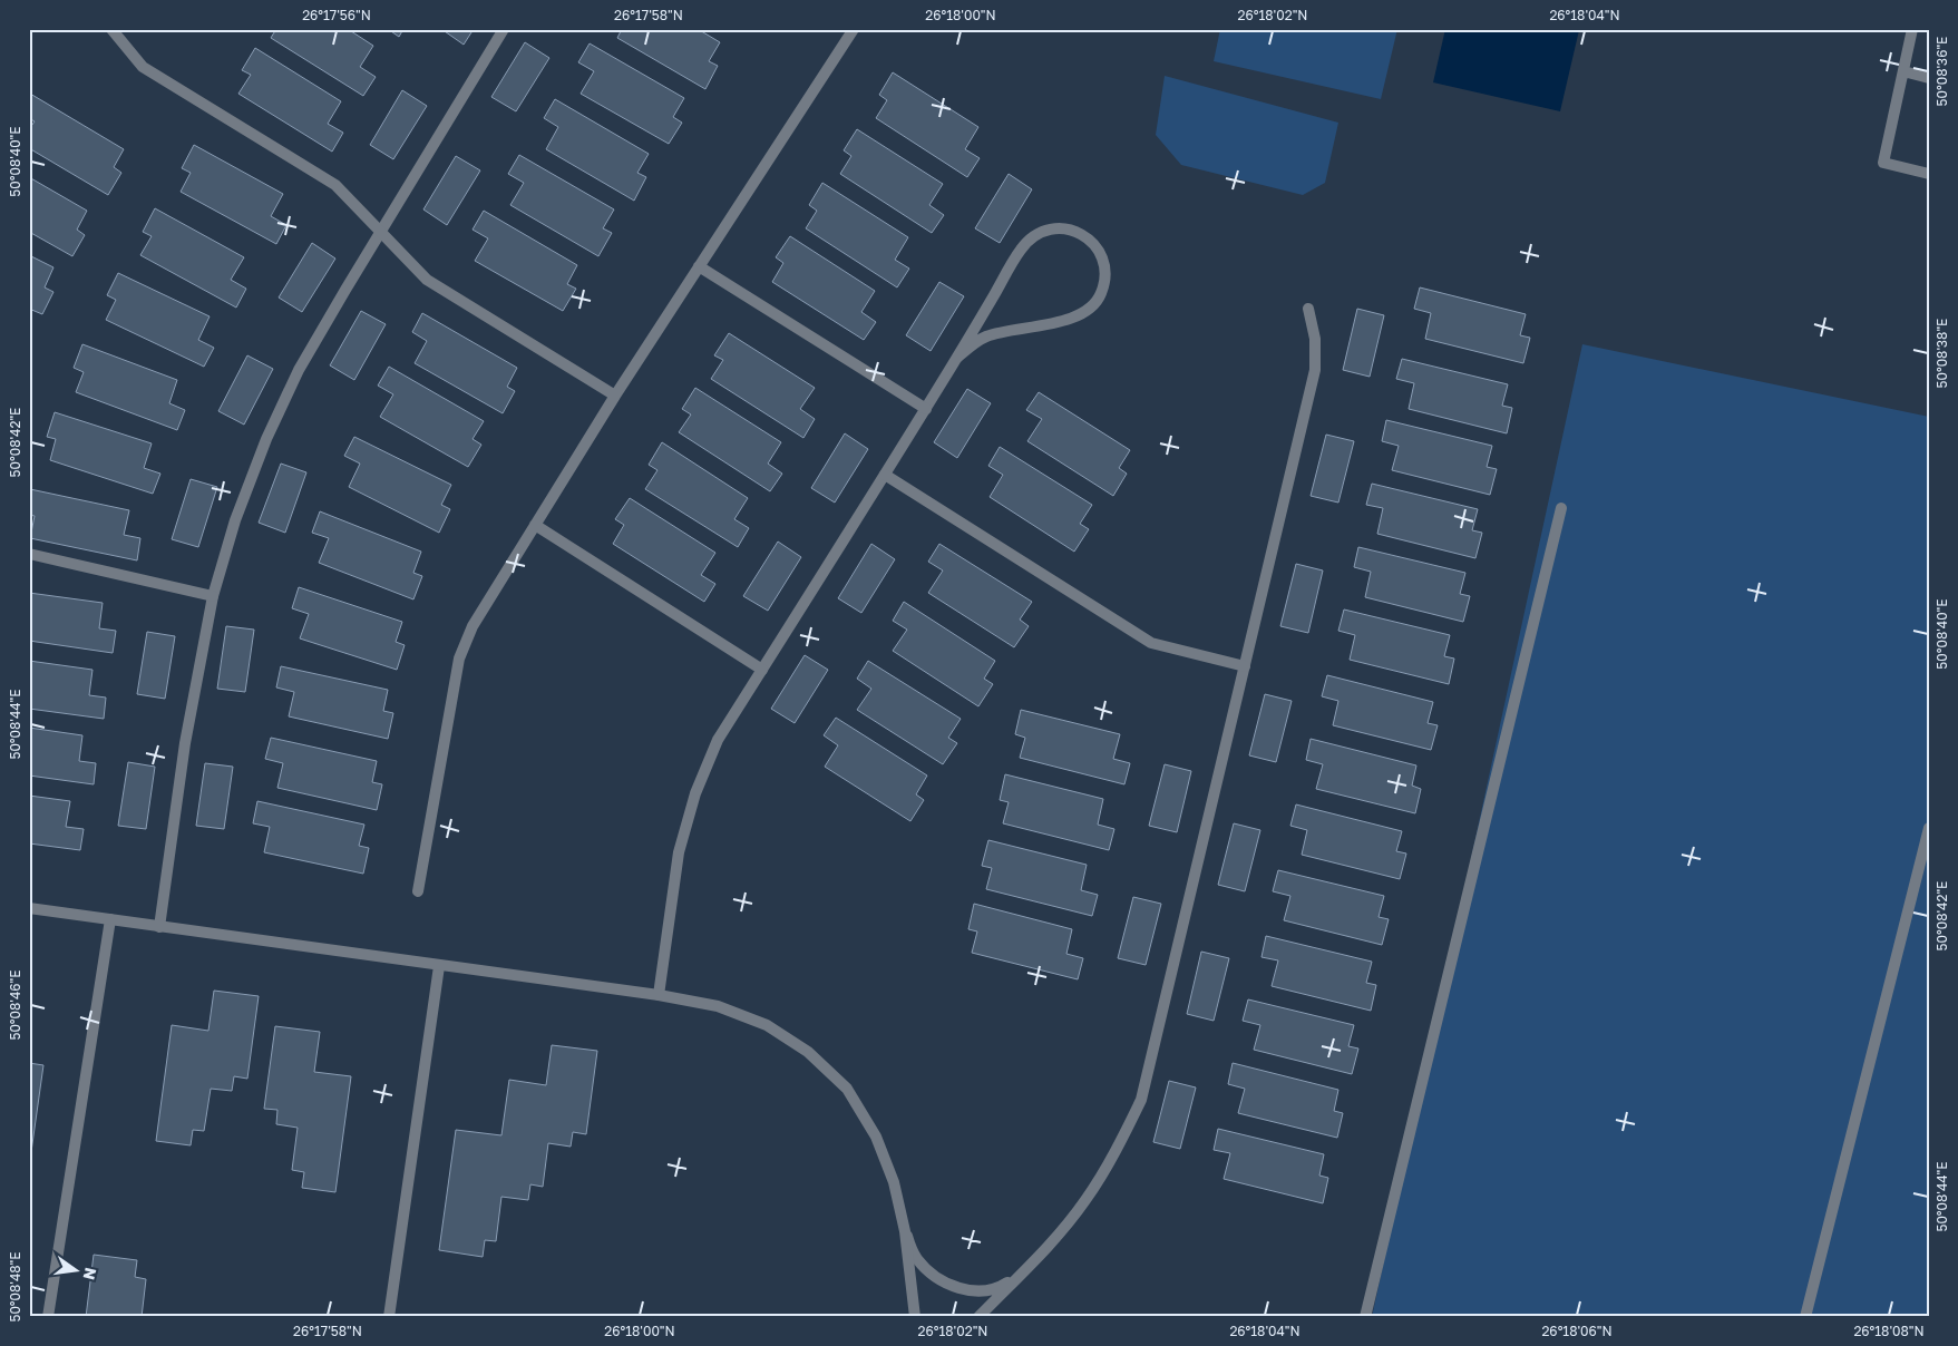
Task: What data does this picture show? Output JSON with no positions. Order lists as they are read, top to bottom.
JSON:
{
  "north": "right",
  "coordinates": [
    "26°17'56\"N",
    "26°17'58\"N",
    "26°18'00\"N",
    "26°18'02\"N",
    "26°18'04\"N",
    "50°08'36\"E",
    "50°08'40\"E",
    "50°08'38\"E",
    "50°08'42\"E",
    "50°08'44\"E",
    "50°08'46\"E",
    "50°08'48\"E",
    "26°18'06\"N",
    "26°18'08\"N"
  ]
}
